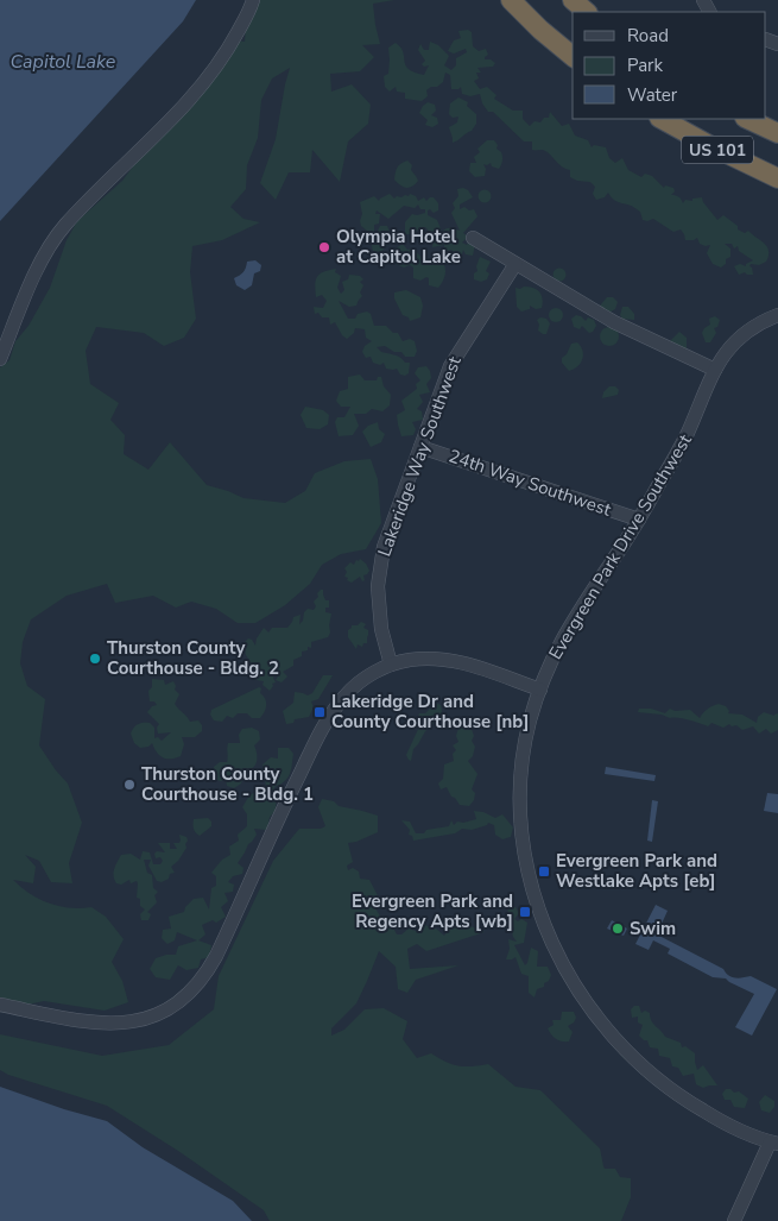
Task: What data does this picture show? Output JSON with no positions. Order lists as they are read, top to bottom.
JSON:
{
  "streets": {
    "highway": ["US 101"],
    "street": ["Lakeridge Way Southwest", "24th Way Southwest", "Evergreen Park Drive Southwest"]
  },
  "crossings": [
    ["Lakeridge Way Southwest", "24th Way Southwest"],
    ["24th Way Southwest", "Evergreen Park Drive Southwest"]
  ],
  "water": ["Capitol Lake"],
  "places": {
    "other": [
      "Olympia Hotel at Capitol Lake",
      "Thurston County Courthouse - Bldg. 2",
      "Thurston County Courthouse - Bldg. 1",
      "Swim"
    ],
    "transit": ["Lakeridge Dr and County Courthouse [nb]", "Evergreen Park and Westlake Apts [eb]", "Evergreen Park and Regency Apts [wb]"]
  },
  "legend": ["Road", "Park", "Water"]
}
